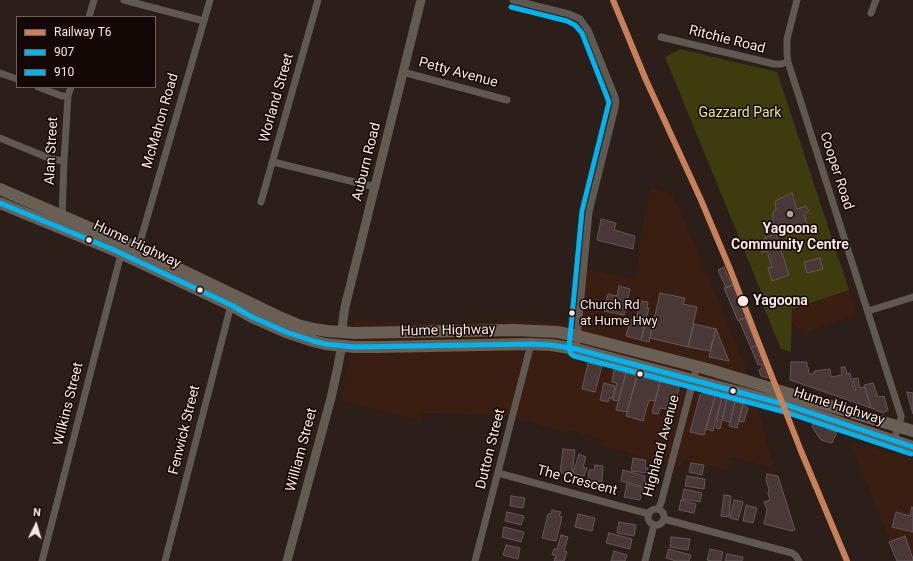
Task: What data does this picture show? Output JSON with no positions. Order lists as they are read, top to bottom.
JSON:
{
  "streets": {
    "highway": ["Hume Highway"],
    "main road": ["Auburn Road", "William Street"],
    "street": [
      "Ritchie Road",
      "Petty Avenue",
      "Worland Street",
      "McMahon Road",
      "Alan Street",
      "Cooper Road",
      "Wilkins Street",
      "Fenwick Street",
      "Highland Avenue",
      "Dutton Street",
      "The Crescent"
    ]
  },
  "crossings": [
    ["Ritchie Road", "Cooper Road"],
    ["Petty Avenue", "Auburn Road"],
    ["McMahon Road", "Hume Highway"],
    ["Alan Street", "Hume Highway"],
    ["Auburn Road", "Hume Highway"],
    ["Cooper Road", "Hume Highway"],
    ["Hume Highway", "Wilkins Street"],
    ["Hume Highway", "Fenwick Street"],
    ["Hume Highway", "Highland Avenue"],
    ["Hume Highway", "Dutton Street"],
    ["Hume Highway", "William Street"],
    ["Highland Avenue", "The Crescent"],
    ["Dutton Street", "The Crescent"]
  ],
  "parks": ["Gazzard Park"],
  "places": ["Yagoona Community Centre", "Yagoona", "Church Rd at Hume Hwy"],
  "lines": ["rail line T6", "transit line 910", "transit line 907"],
  "legend": ["Railway T6", "907", "910"],
  "north": "top"
}
